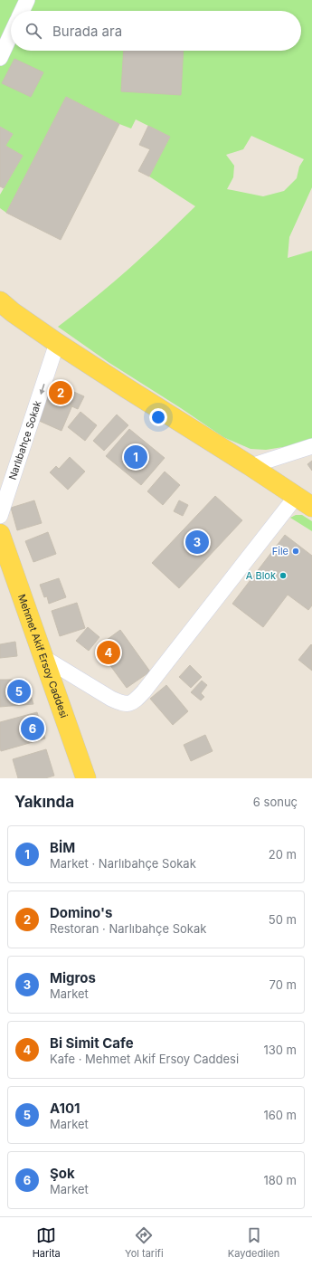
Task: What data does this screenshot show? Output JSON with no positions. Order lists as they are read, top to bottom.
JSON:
{
  "streets": {
    "main road": ["Mehmet Akif Ersoy Caddesi"],
    "street": ["Narlıbahçe Sokak"]
  },
  "one_way": ["Narlıbahçe Sokak"],
  "places": ["File", "A Blok"],
  "page": {
    "search": "Burada ara",
    "pins": [
      "2",
      "1",
      "3",
      "4",
      "5",
      "6"
    ],
    "heading": ["Yakında", "6 sonuç"],
    "list": [
      {
        "mark": "1",
        "name": "BİM",
        "note": "Market · Narlıbahçe Sokak",
        "value": "20 m"
      },
      {
        "mark": "2",
        "name": "Domino's",
        "note": "Restoran · Narlıbahçe Sokak",
        "value": "50 m"
      },
      {
        "mark": "3",
        "name": "Migros",
        "note": "Market",
        "value": "70 m"
      },
      {
        "mark": "4",
        "name": "Bi Simit Cafe",
        "note": "Kafe · Mehmet Akif Ersoy Caddesi",
        "value": "130 m"
      },
      {
        "mark": "5",
        "name": "A101",
        "note": "Market",
        "value": "160 m"
      },
      {
        "mark": "6",
        "name": "Şok",
        "note": "Market",
        "value": "180 m"
      }
    ],
    "nav": ["Harita", "Yol tarifi", "Kaydedilen"]
  }
}
